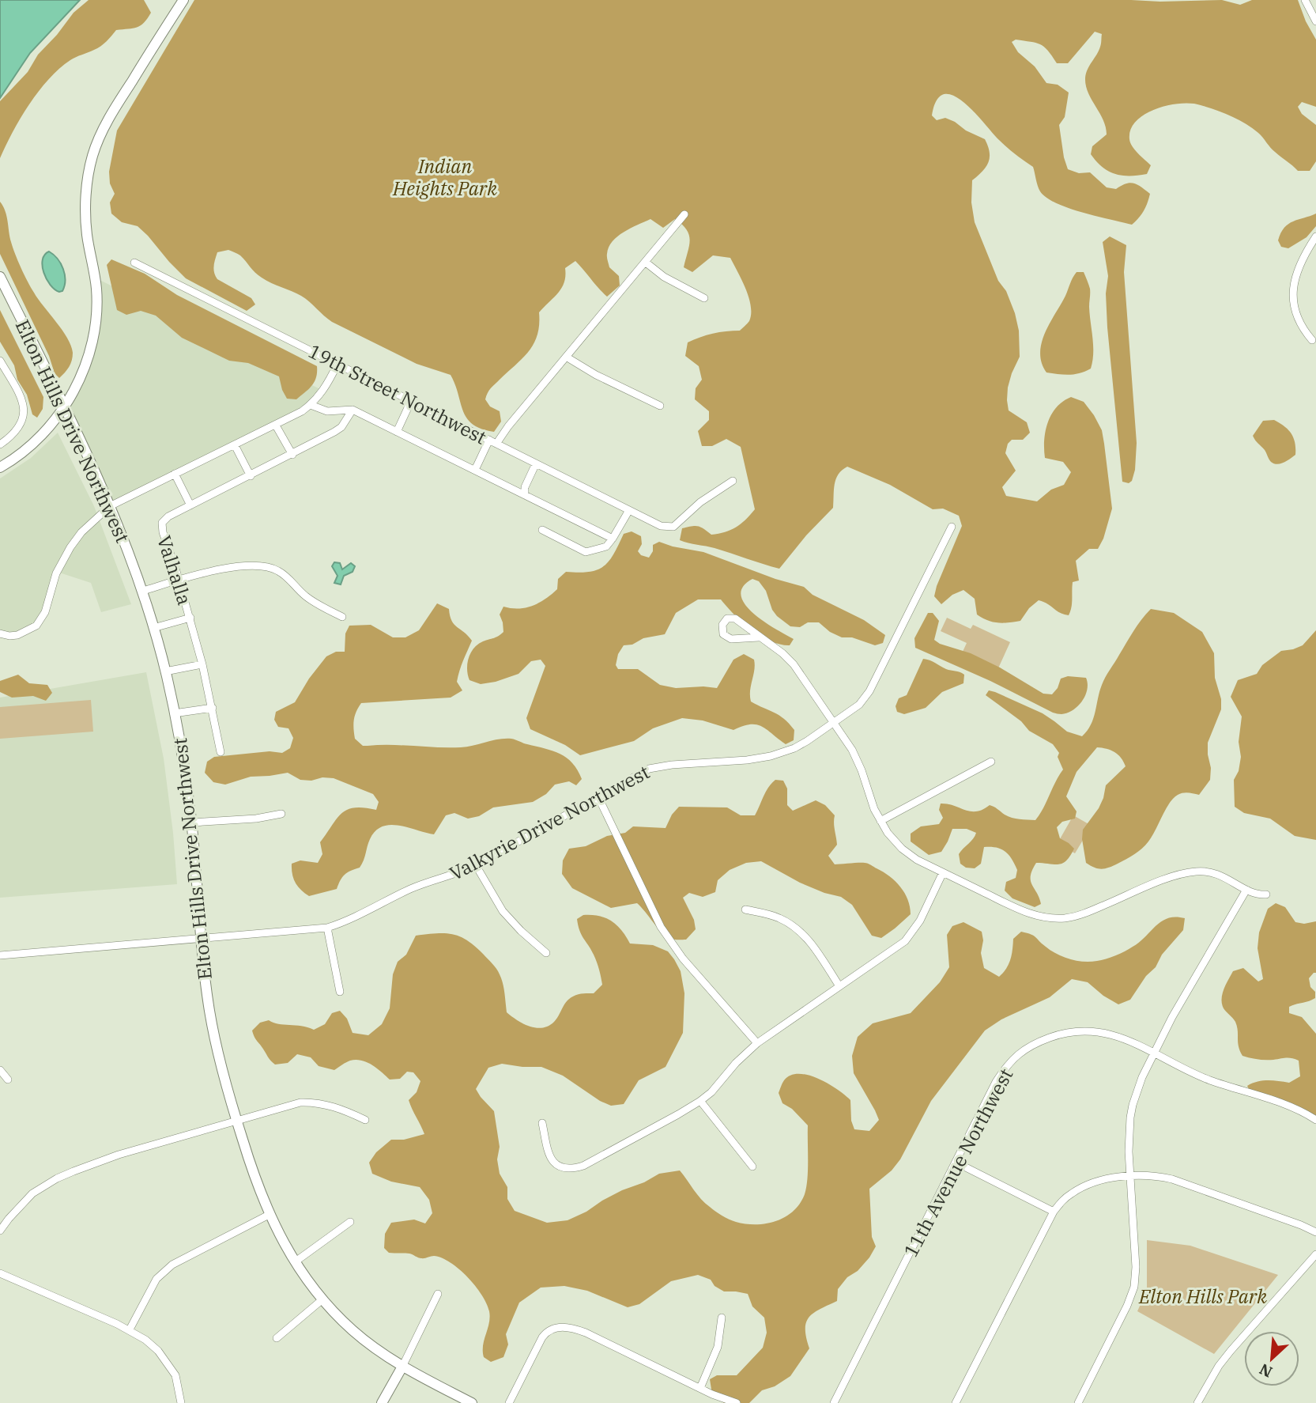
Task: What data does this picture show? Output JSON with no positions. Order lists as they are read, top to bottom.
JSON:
{
  "streets": {
    "main road": ["Elton Hills Drive Northwest"],
    "street": [
      "19th Street Northwest",
      "Valhalla",
      "Valkyrie Drive Northwest",
      "11th Avenue Northwest"
    ]
  },
  "crossings": [
    ["Elton Hills Drive Northwest", "Valhalla"],
    ["Elton Hills Drive Northwest", "Valkyrie Drive Northwest"]
  ],
  "parks": ["Indian Heights Park", "Elton Hills Park"],
  "north": "bottom left"
}
